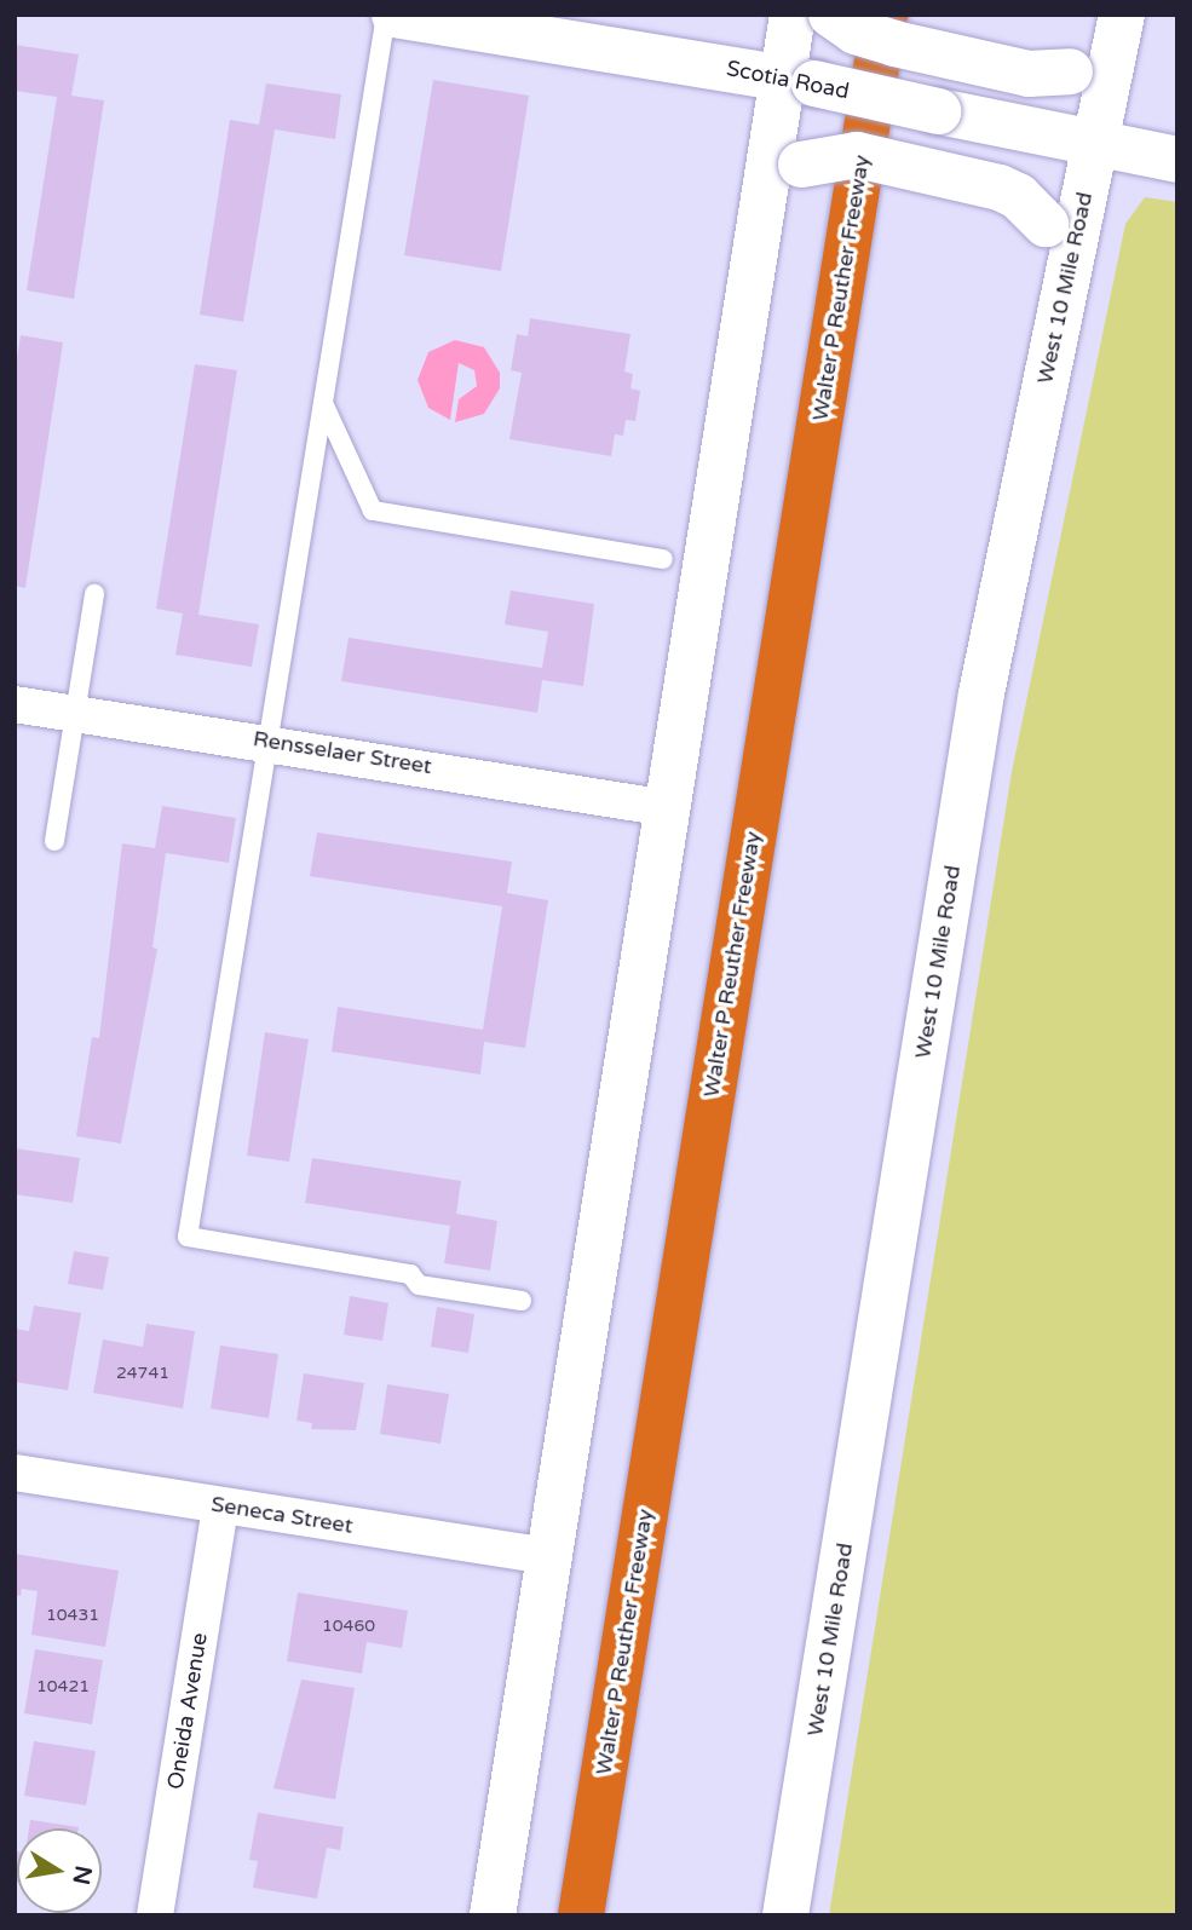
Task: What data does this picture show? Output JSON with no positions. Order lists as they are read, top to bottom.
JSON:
{
  "streets": {
    "highway": ["Walter P Reuther Freeway"],
    "main road": ["Scotia Road", "West 10 Mile Road"],
    "street": ["Rensselaer Street", "Seneca Street", "Oneida Avenue"]
  },
  "crossings": [
    ["Scotia Road", "West 10 Mile Road"],
    ["Seneca Street", "Oneida Avenue"]
  ],
  "house_numbers": [
    "24741",
    "10431",
    "10460",
    "10421"
  ],
  "north": "right"
}
